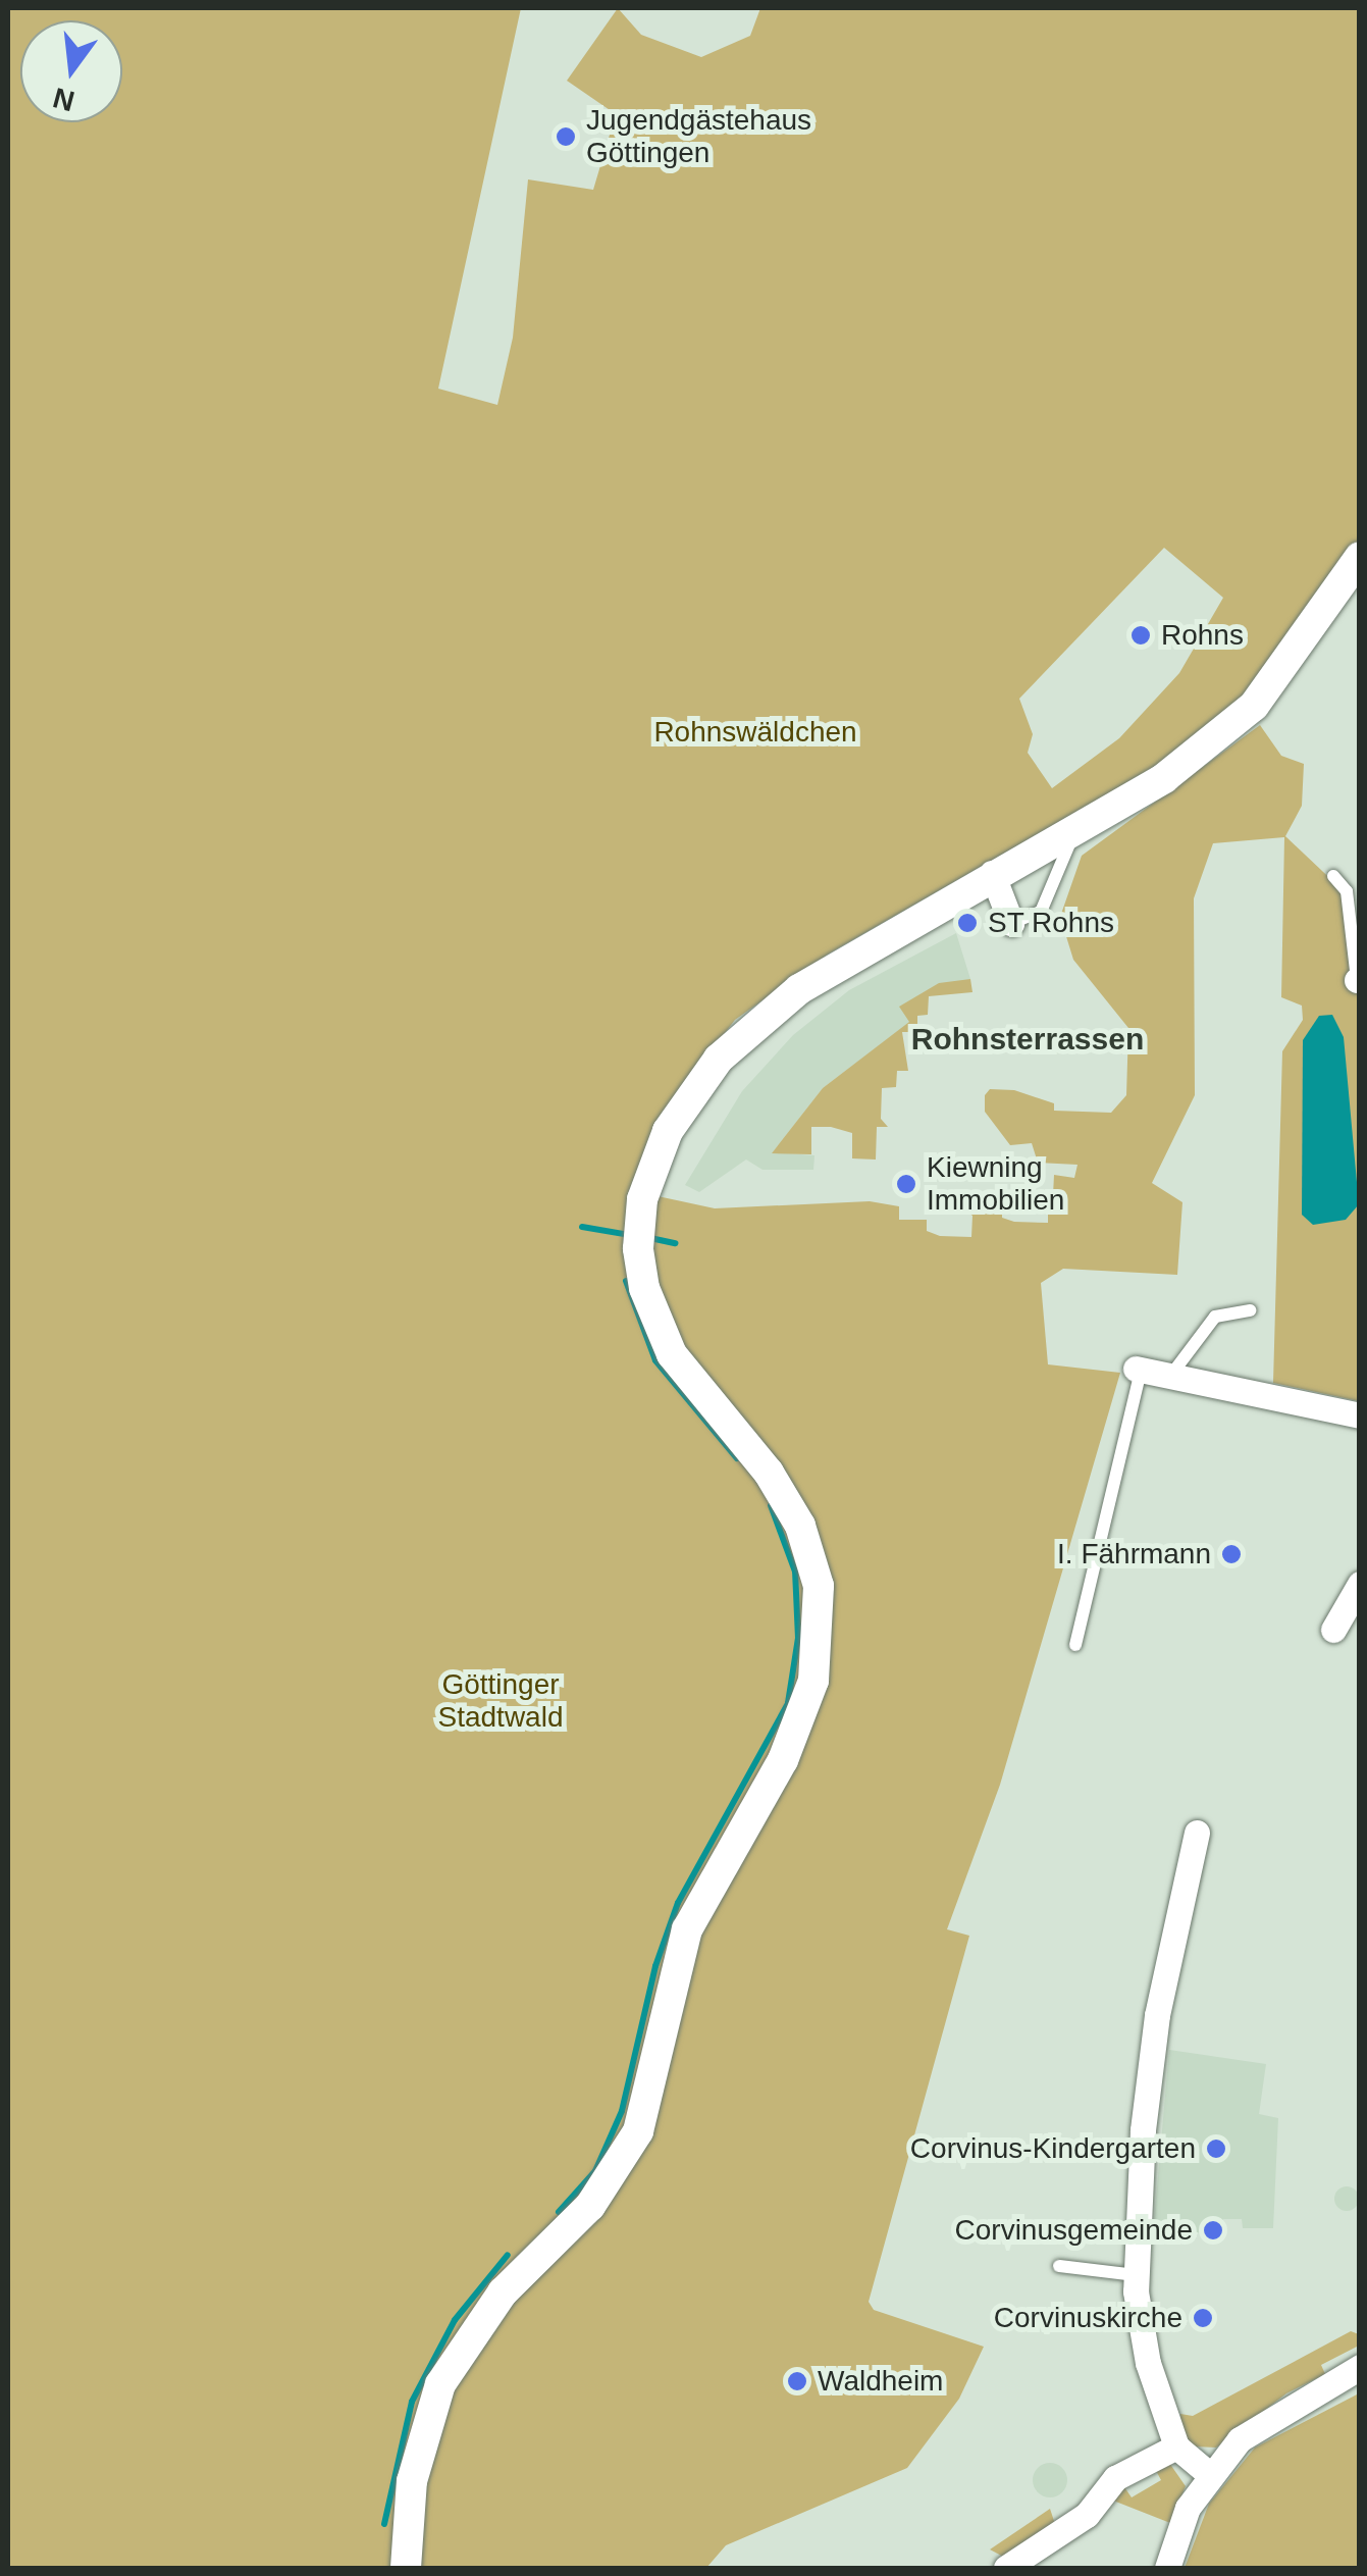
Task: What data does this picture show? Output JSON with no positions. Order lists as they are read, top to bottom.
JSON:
{
  "districts": ["Rohnsterrassen"],
  "parks": ["Rohnswäldchen", "Göttinger Stadtwald"],
  "places": [
    "Jugendgästehaus Göttingen",
    "Rohns",
    "ST Rohns",
    "Kiewning Immobilien",
    "I. Fährmann",
    "Corvinus-Kindergarten",
    "Corvinusgemeinde",
    "Corvinuskirche",
    "Waldheim"
  ],
  "north": "bottom"
}
